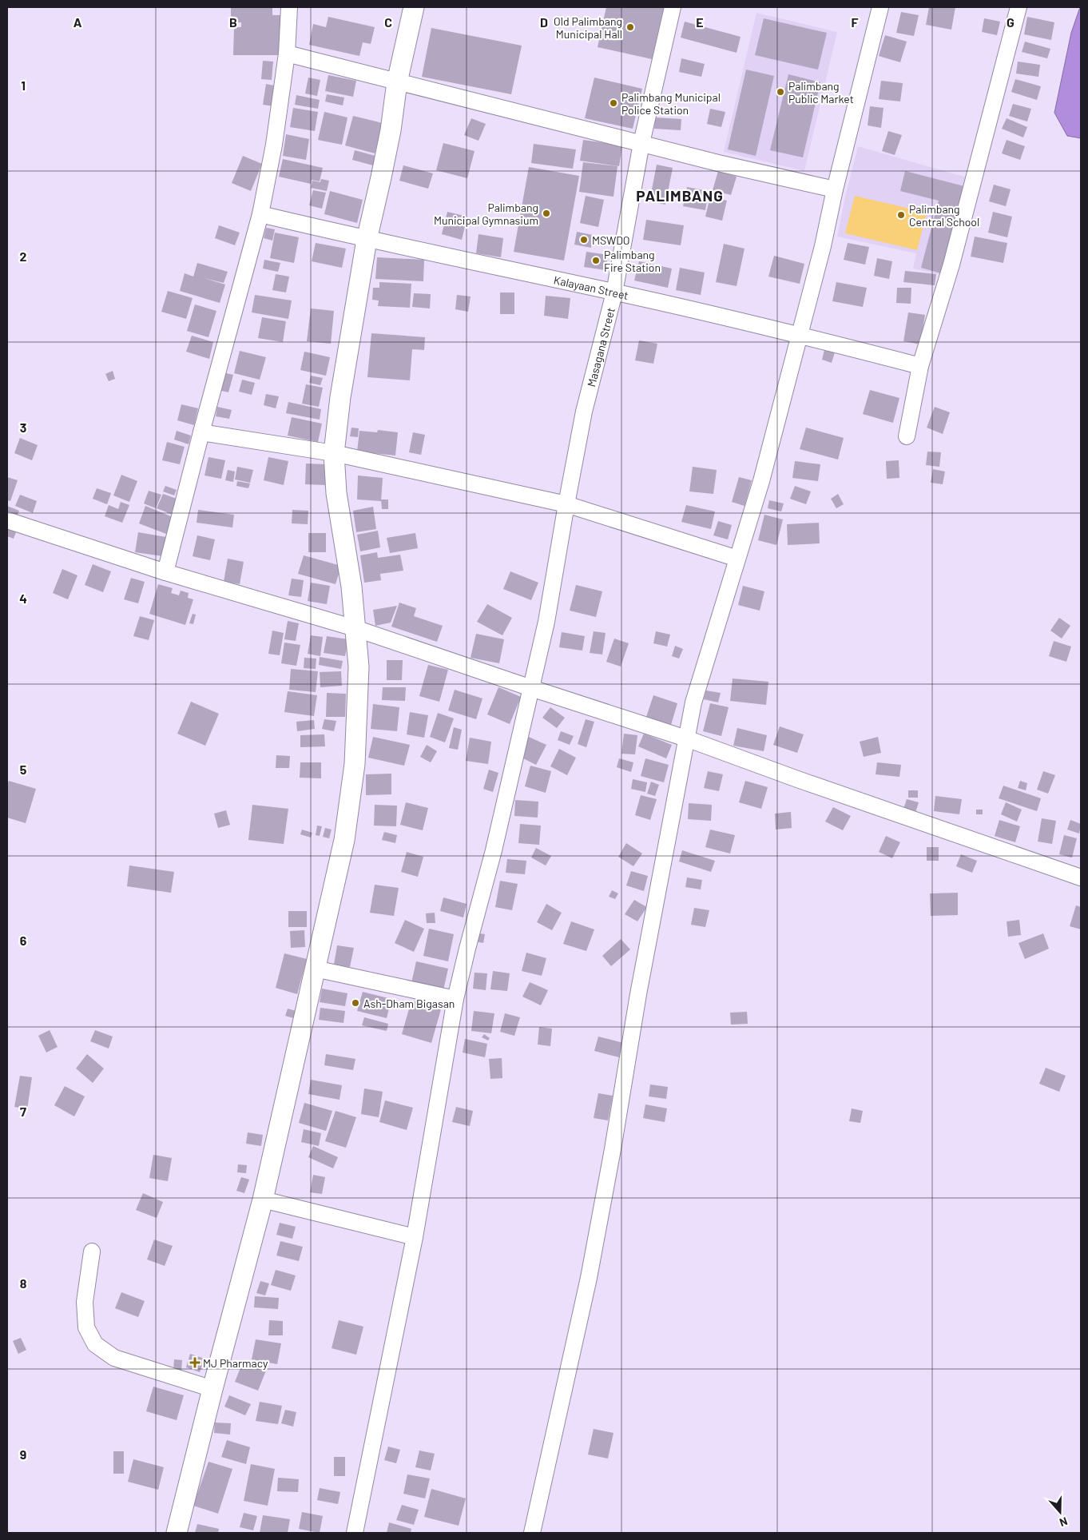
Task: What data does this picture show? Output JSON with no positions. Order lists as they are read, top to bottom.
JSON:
{
  "streets": {
    "street": ["Kalayaan Street", "Masagana Street"]
  },
  "crossings": [
    ["Kalayaan Street", "Masagana Street"]
  ],
  "districts": ["PALIMBANG"],
  "places": {
    "other": [
      "Old Palimbang Municipal Hall",
      "Palimbang Public Market",
      "Palimbang Municipal Police Station",
      "Palimbang Municipal Gymnasium",
      "Palimbang Central School",
      "MSWDO",
      "Palimbang Fire Station",
      "Ash-Dham Bigasan"
    ],
    "health": ["MJ Pharmacy"]
  },
  "north": "bottom",
  "grid": {
    "columns": [
      "A",
      "B",
      "C",
      "D",
      "E",
      "F",
      "G"
    ],
    "rows": [
      "1",
      "2",
      "3",
      "4",
      "5",
      "6",
      "7",
      "8",
      "9"
    ]
  }
}
